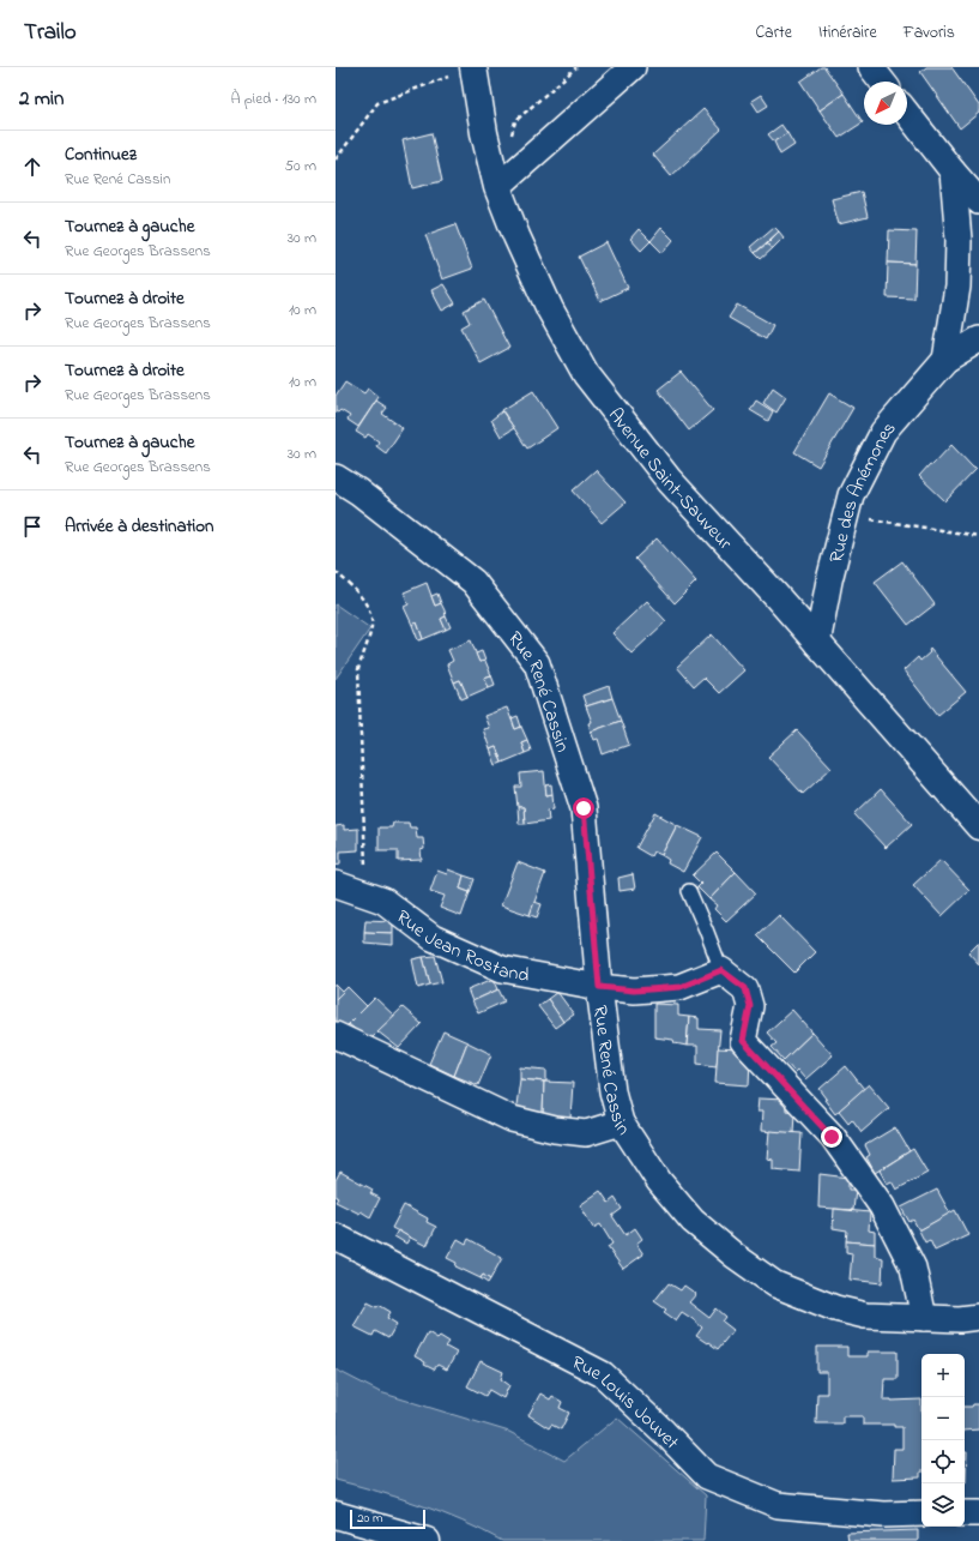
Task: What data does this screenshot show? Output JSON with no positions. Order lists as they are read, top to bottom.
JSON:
{
  "streets": {
    "street": [
      "Avenue Saint-Sauveur",
      "Rue des Anémones",
      "Rue René Cassin",
      "Rue Jean Rostand",
      "Rue Louis Jouvet"
    ]
  },
  "crossings": [
    ["Avenue Saint-Sauveur", "Rue des Anémones"],
    ["Rue René Cassin", "Rue Jean Rostand"]
  ],
  "scale_bar": "20 m",
  "north": "bottom left",
  "page": {
    "header": "Trailo",
    "nav": ["Carte", "Itinéraire", "Favoris"],
    "heading": ["2 min", "À pied · 130 m"],
    "list": [
      ["Continuez", "Rue René Cassin", "50 m"],
      ["Tournez à gauche", "Rue Georges Brassens", "30 m"],
      ["Tournez à droite", "Rue Georges Brassens", "10 m"],
      ["Tournez à droite", "Rue Georges Brassens", "10 m"],
      ["Tournez à gauche", "Rue Georges Brassens", "30 m"],
      "Arrivée à destination"
    ],
    "map_buttons": ["+", "−"],
    "scale": "20 m"
  }
}
